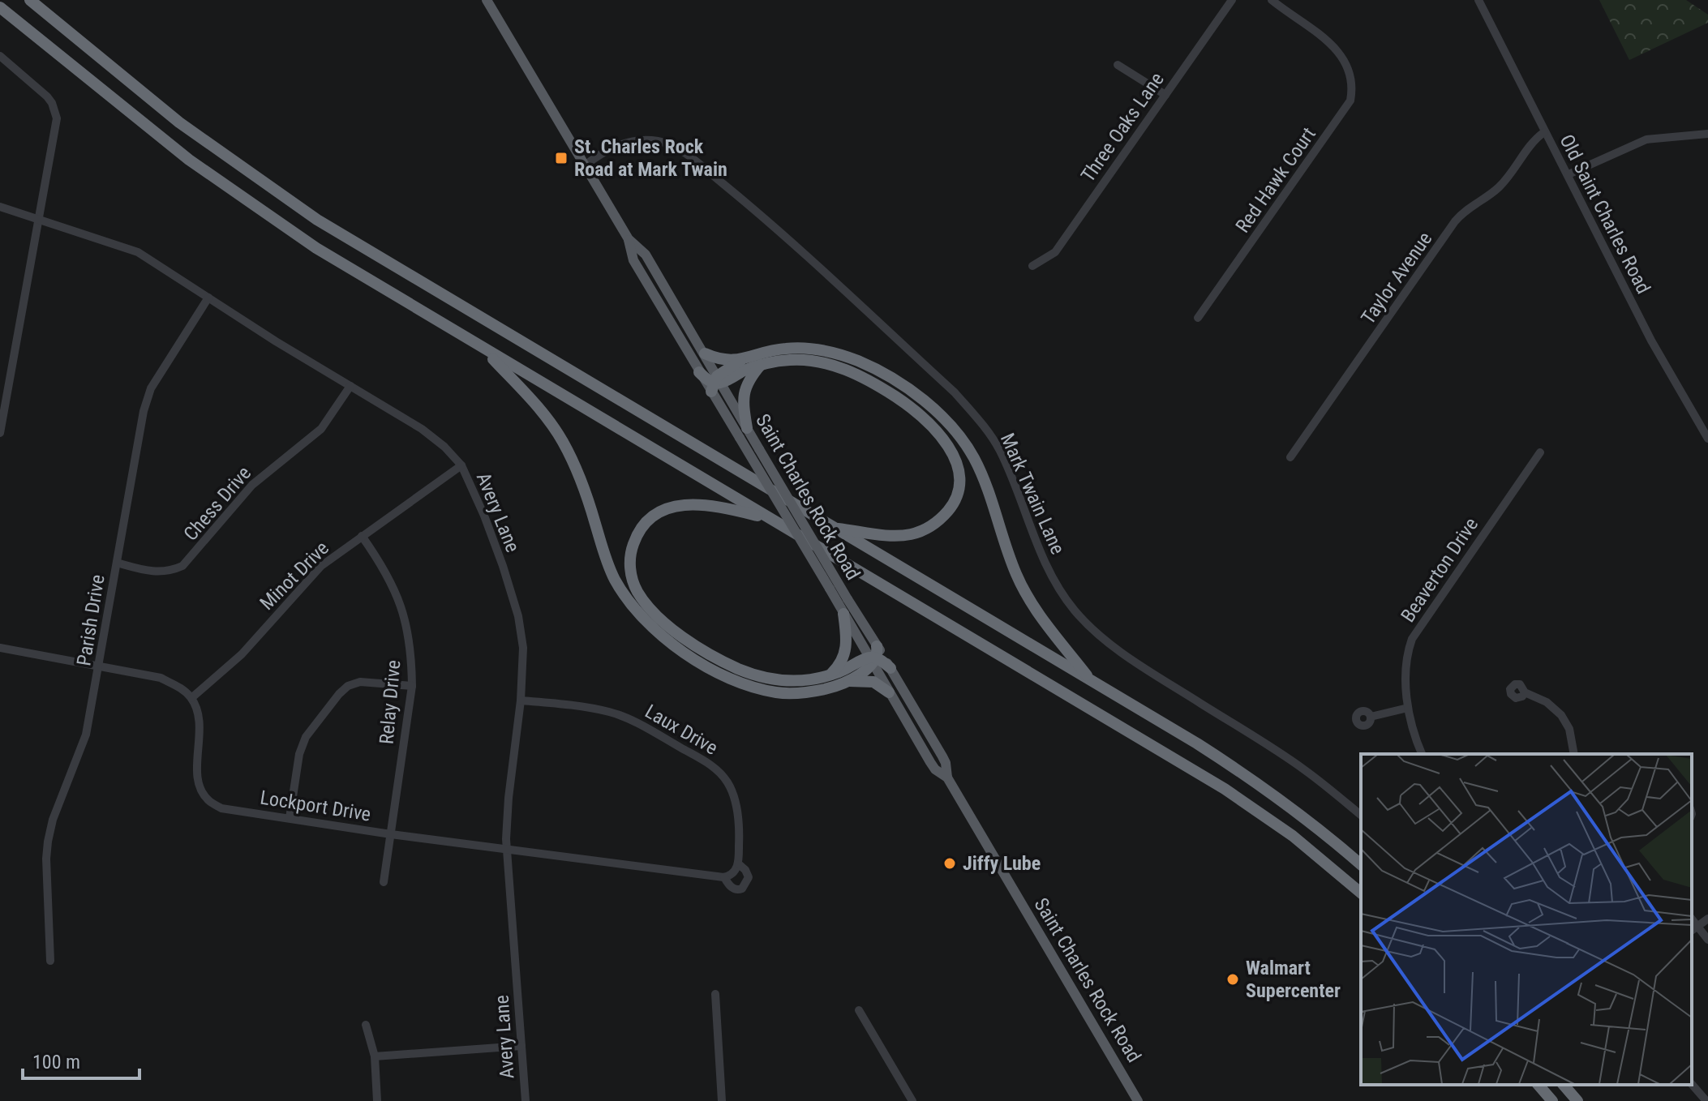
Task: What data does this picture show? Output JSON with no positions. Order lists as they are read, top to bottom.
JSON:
{
  "streets": {
    "main road": ["Saint Charles Rock Road"],
    "street": [
      "Three Oaks Lane",
      "Red Hawk Court",
      "Old Saint Charles Road",
      "Taylor Avenue",
      "Mark Twain Lane",
      "Chess Drive",
      "Avery Lane",
      "Beaverton Drive",
      "Minot Drive",
      "Parish Drive",
      "Relay Drive",
      "Laux Drive",
      "Lockport Drive"
    ]
  },
  "crossings": [
    ["Old Saint Charles Road", "Taylor Avenue"],
    ["Mark Twain Lane", "Saint Charles Rock Road"],
    ["Chess Drive", "Avery Lane"],
    ["Chess Drive", "Parish Drive"],
    ["Avery Lane", "Minot Drive"],
    ["Avery Lane", "Parish Drive"],
    ["Avery Lane", "Laux Drive"],
    ["Avery Lane", "Lockport Drive"],
    ["Minot Drive", "Relay Drive"],
    ["Minot Drive", "Lockport Drive"],
    ["Relay Drive", "Lockport Drive"],
    ["Laux Drive", "Lockport Drive"]
  ],
  "places": {
    "transit": ["St. Charles Rock Road at Mark Twain"],
    "other": ["Jiffy Lube", "Walmart Supercenter"]
  },
  "scale_bar": "100 m"
}
